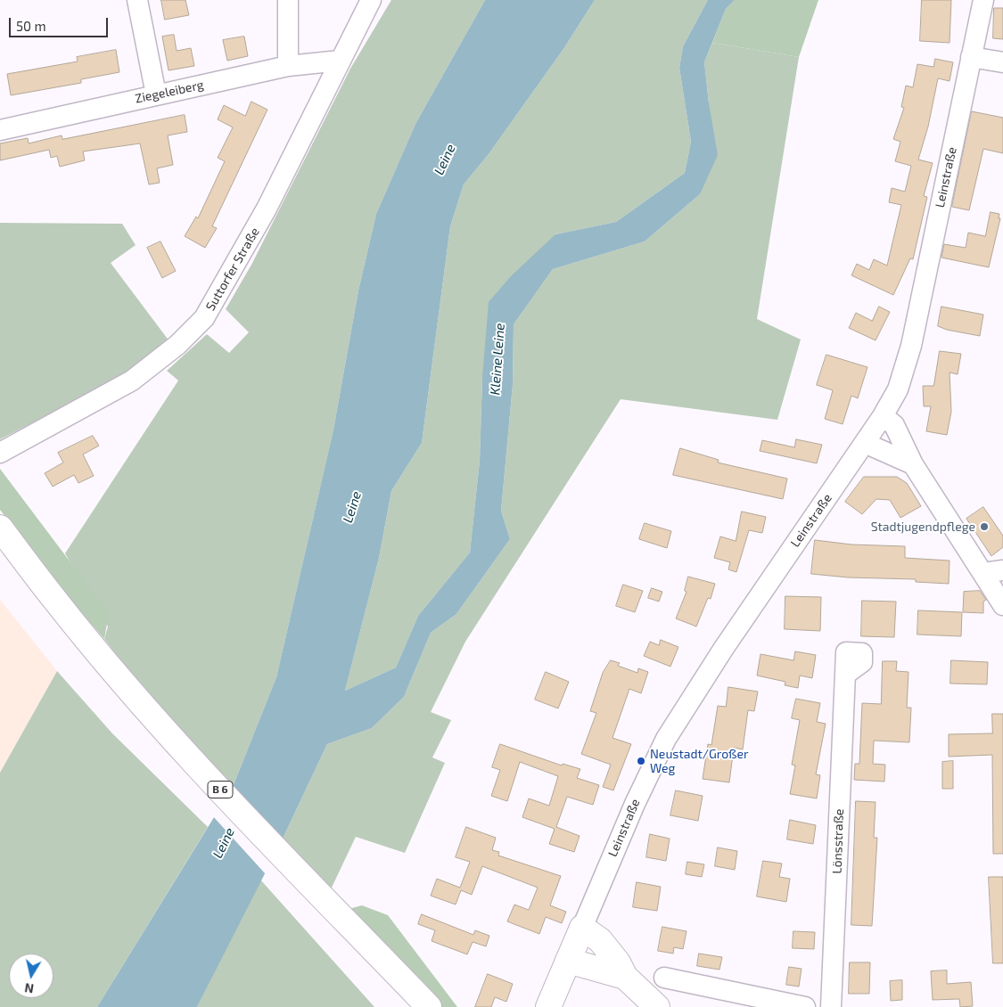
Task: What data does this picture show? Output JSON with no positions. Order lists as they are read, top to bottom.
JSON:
{
  "streets": {
    "main road": ["Leinstraße", "B 6"],
    "street": ["Ziegeleiberg", "Suttorfer Straße", "Lönsstraße"]
  },
  "crossings": [
    ["Ziegeleiberg", "Suttorfer Straße"]
  ],
  "water": ["Leine", "Kleine Leine"],
  "places": ["Stadtjugendpflege", "Neustadt/Großer Weg"],
  "scale_bar": "50 m",
  "north": "bottom"
}
